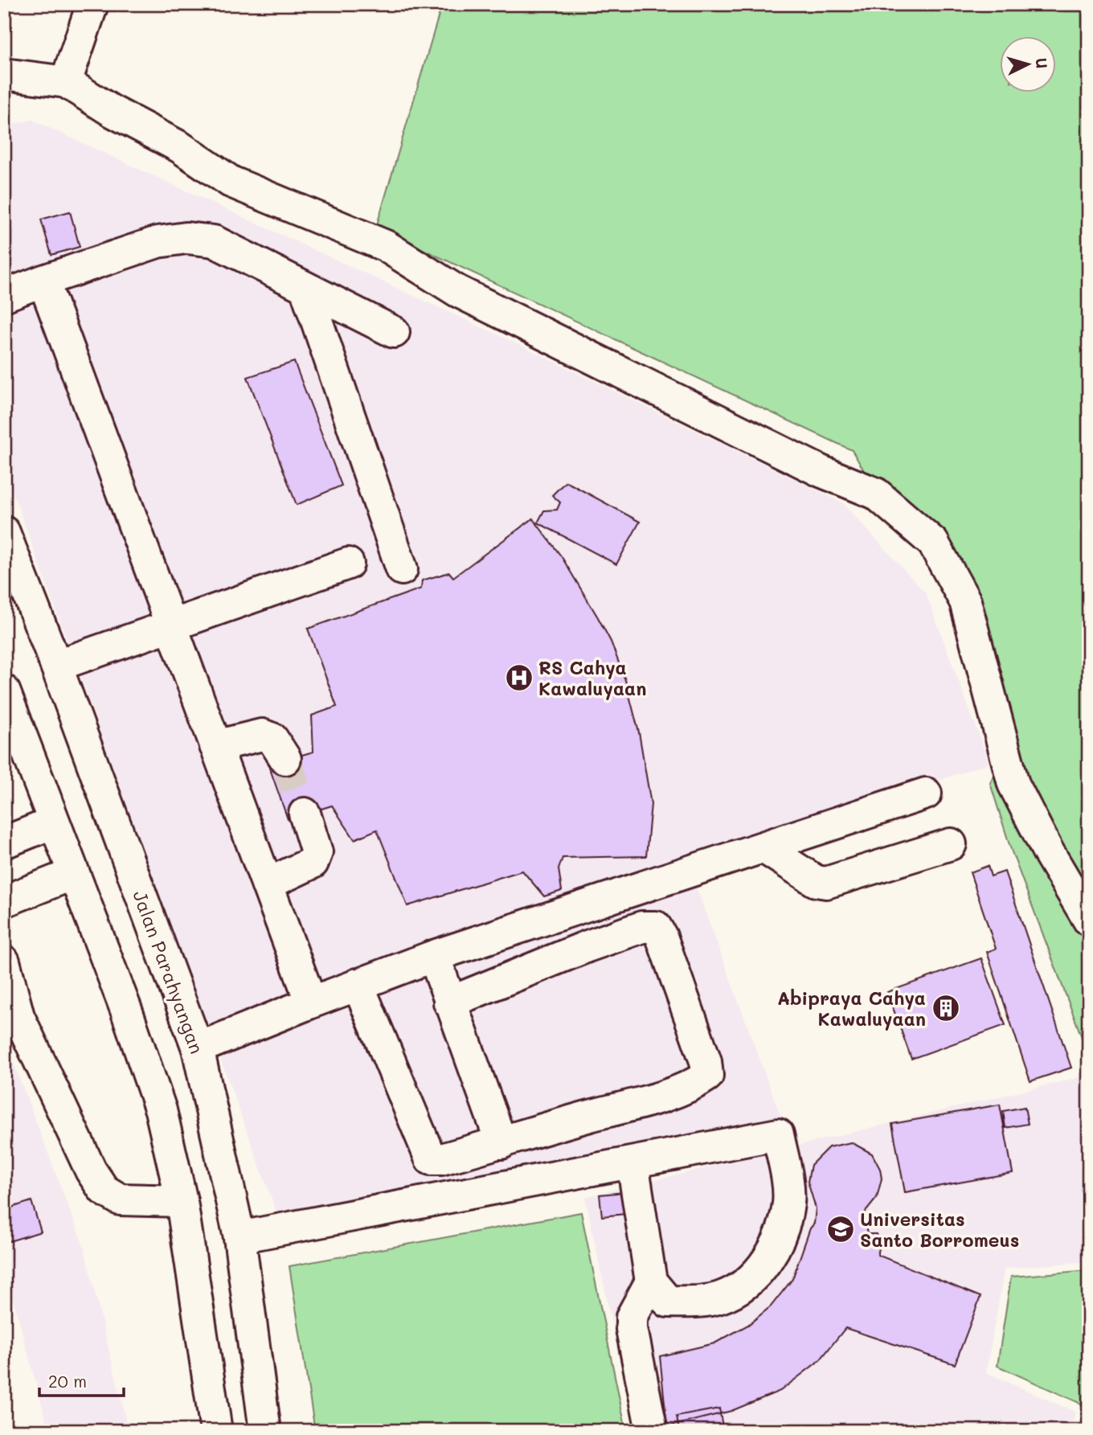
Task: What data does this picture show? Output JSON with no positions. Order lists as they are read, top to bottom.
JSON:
{
  "streets": {
    "street": ["Jalan Parahyangan"]
  },
  "places": {
    "hospital": ["RS Cahya Kawaluyaan"],
    "building": ["Abipraya Cahya Kawaluyaan"],
    "school or university": ["Universitas Santo Borromeus"]
  },
  "scale_bar": "20 m",
  "north": "right"
}
